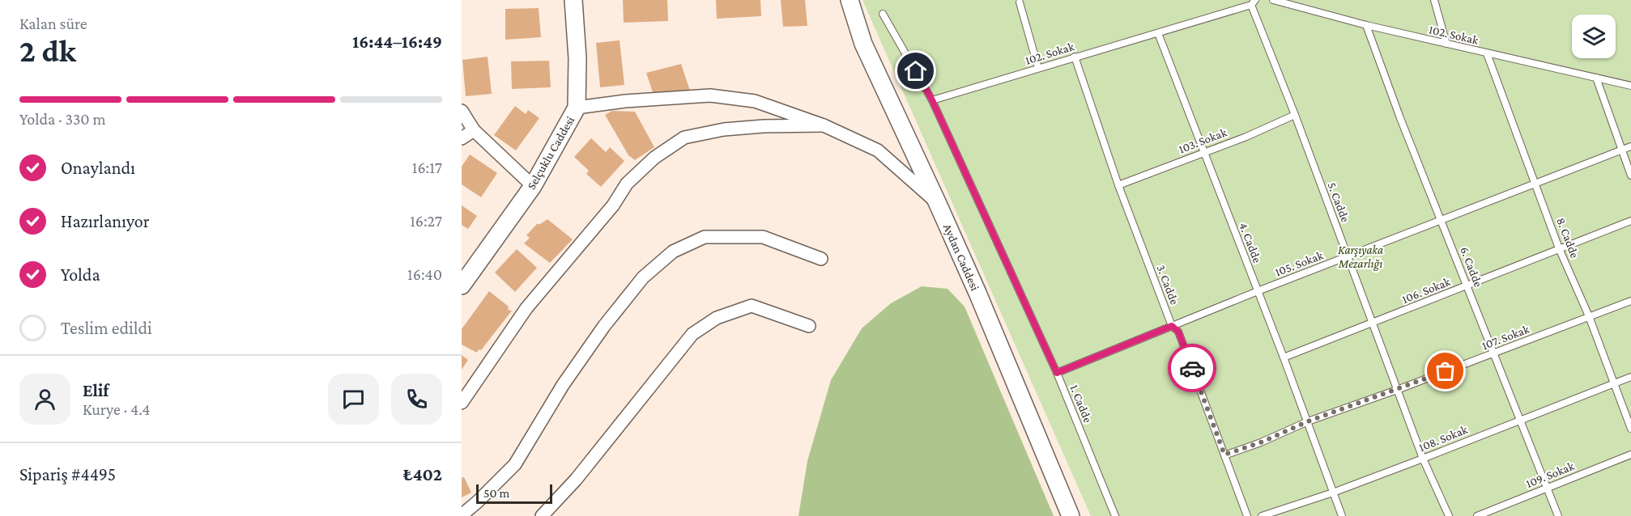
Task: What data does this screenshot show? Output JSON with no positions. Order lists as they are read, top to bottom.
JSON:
{
  "streets": {
    "street": ["Selçuklu Caddesi", "Aydan Caddesi"],
    "lane": [
      "102. Sokak",
      "103. Sokak",
      "5. Cadde",
      "8. Cadde",
      "4. Cadde",
      "105. Sokak",
      "6. Cadde",
      "3. Cadde",
      "106. Sokak",
      "107. Sokak",
      "1. Cadde",
      "108. Sokak",
      "109. Sokak"
    ]
  },
  "crossings": [
    ["102. Sokak", "5. Cadde"],
    ["102. Sokak", "8. Cadde"],
    ["102. Sokak", "4. Cadde"],
    ["102. Sokak", "6. Cadde"],
    ["102. Sokak", "3. Cadde"],
    ["102. Sokak", "1. Cadde"],
    ["103. Sokak", "5. Cadde"],
    ["103. Sokak", "4. Cadde"],
    ["103. Sokak", "3. Cadde"],
    ["5. Cadde", "105. Sokak"],
    ["5. Cadde", "106. Sokak"],
    ["5. Cadde", "107. Sokak"],
    ["5. Cadde", "108. Sokak"],
    ["8. Cadde", "105. Sokak"],
    ["8. Cadde", "106. Sokak"],
    ["8. Cadde", "107. Sokak"],
    ["8. Cadde", "108. Sokak"],
    ["4. Cadde", "105. Sokak"],
    ["4. Cadde", "106. Sokak"],
    ["4. Cadde", "107. Sokak"],
    ["4. Cadde", "108. Sokak"],
    ["105. Sokak", "6. Cadde"],
    ["105. Sokak", "3. Cadde"],
    ["105. Sokak", "1. Cadde"],
    ["6. Cadde", "106. Sokak"],
    ["6. Cadde", "107. Sokak"],
    ["6. Cadde", "108. Sokak"],
    ["6. Cadde", "109. Sokak"],
    ["3. Cadde", "107. Sokak"]
  ],
  "parks": ["Karşıyaka Mezarlığı"],
  "scale_bar": "50 m",
  "page": {
    "heading": ["2 dk", "Kalan süre", "16:44–16:49"],
    "panel": [
      "Elif",
      "Kurye · 4.4",
      "Sipariş #4495",
      "₺402"
    ],
    "bar": "Yolda · 330 m",
    "list": [
      ["Onaylandı", "16:17"],
      ["Hazırlanıyor", "16:27"],
      ["Yolda", "16:40"],
      "Teslim edildi"
    ],
    "scale": "50 m"
  }
}
